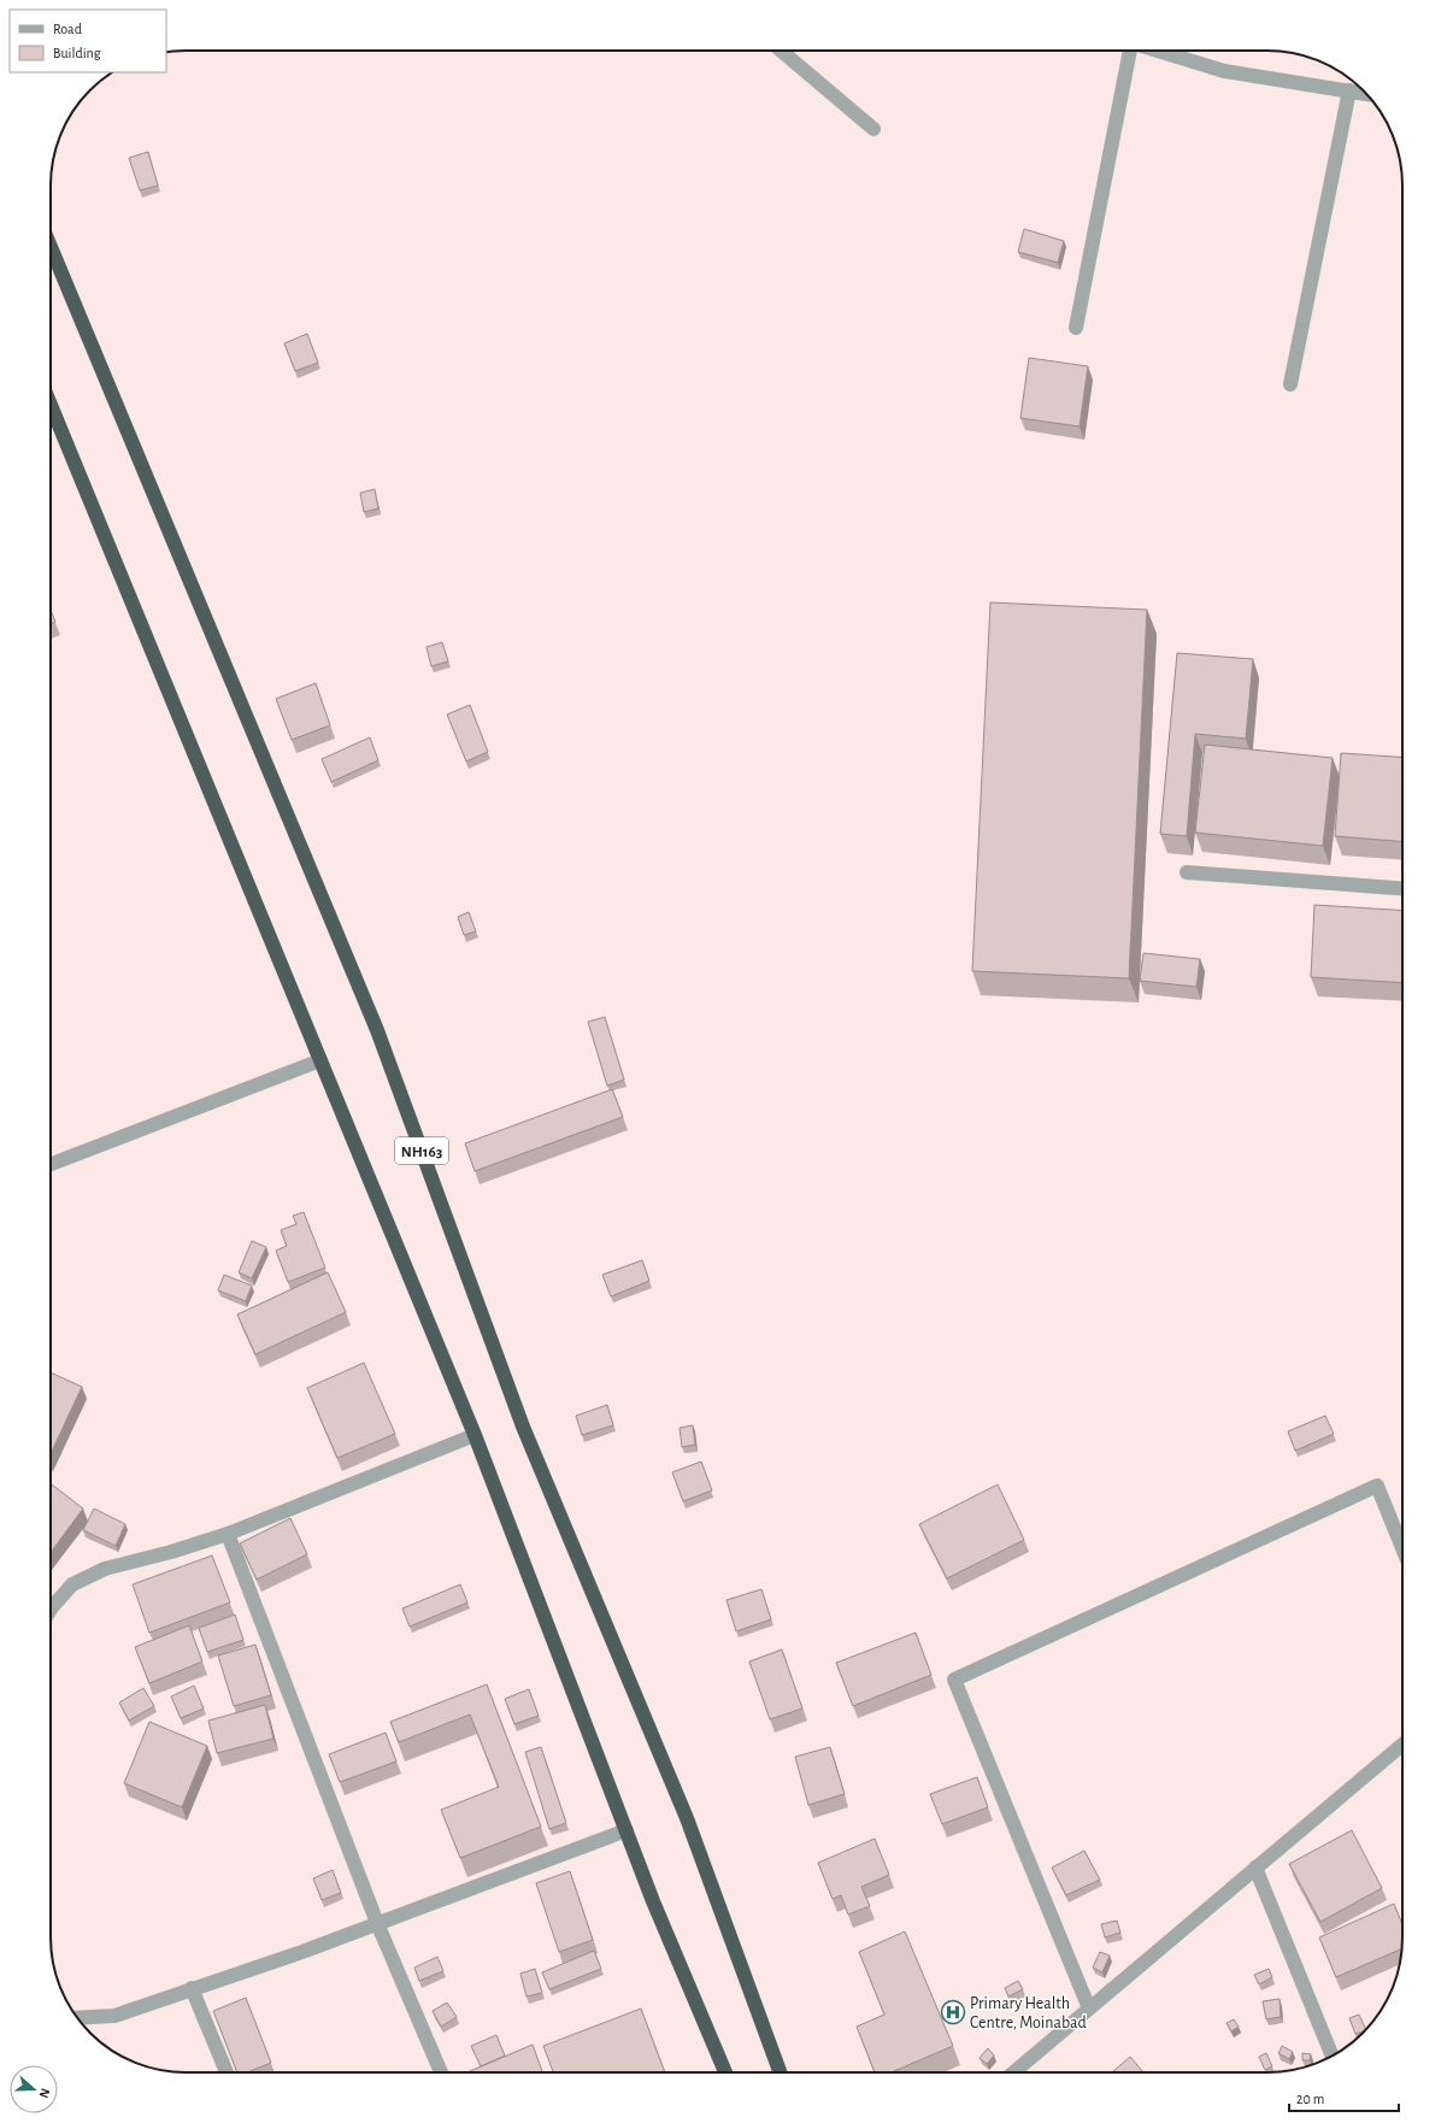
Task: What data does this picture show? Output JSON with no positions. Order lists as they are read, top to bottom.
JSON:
{
  "streets": {
    "highway": ["NH163"]
  },
  "places": {
    "hospital": ["Primary Health Centre, Moinabad"]
  },
  "legend": ["Road", "Building"],
  "scale_bar": "20 m",
  "north": "right"
}
